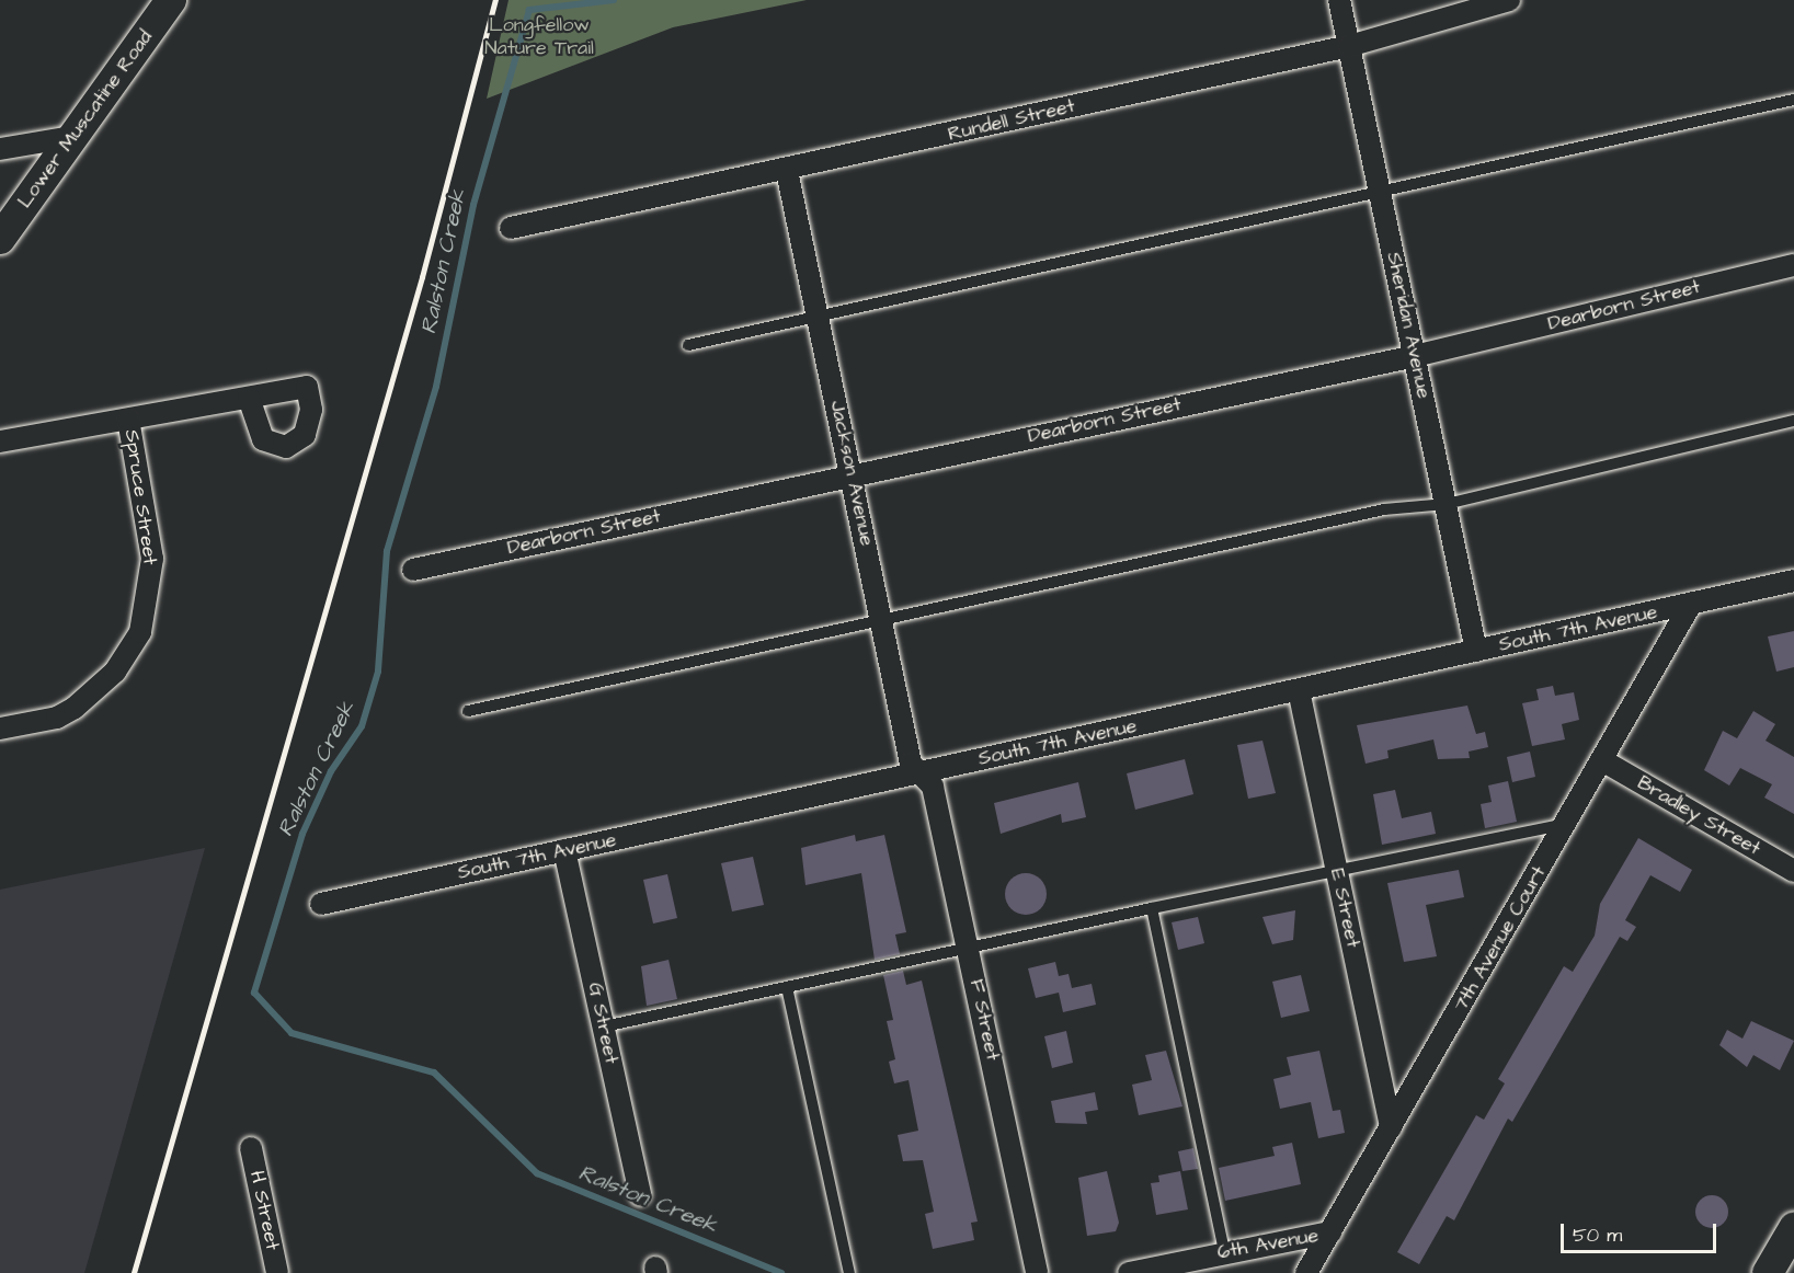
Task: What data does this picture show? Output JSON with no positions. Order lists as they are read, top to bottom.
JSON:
{
  "streets": {
    "main road": ["Lower Muscatine Road"],
    "street": [
      "Rundell Street",
      "Dearborn Street",
      "Sheridan Avenue",
      "Jackson Avenue",
      "Spruce Street",
      "South 7th Avenue",
      "Bradley Street",
      "E Street",
      "7th Avenue Court",
      "F Street",
      "G Street",
      "H Street",
      "6th Avenue"
    ]
  },
  "crossings": [
    ["Rundell Street", "Sheridan Avenue"],
    ["Rundell Street", "Jackson Avenue"],
    ["Dearborn Street", "Sheridan Avenue"],
    ["Dearborn Street", "Jackson Avenue"],
    ["Sheridan Avenue", "South 7th Avenue"],
    ["Jackson Avenue", "South 7th Avenue"],
    ["Jackson Avenue", "F Street"],
    ["South 7th Avenue", "E Street"],
    ["South 7th Avenue", "7th Avenue Court"],
    ["South 7th Avenue", "F Street"],
    ["South 7th Avenue", "G Street"],
    ["Bradley Street", "7th Avenue Court"],
    ["E Street", "7th Avenue Court"],
    ["7th Avenue Court", "6th Avenue"]
  ],
  "water": ["Ralston Creek"],
  "parks": ["Longfellow Nature Trail"],
  "scale_bar": "50 m"
}
